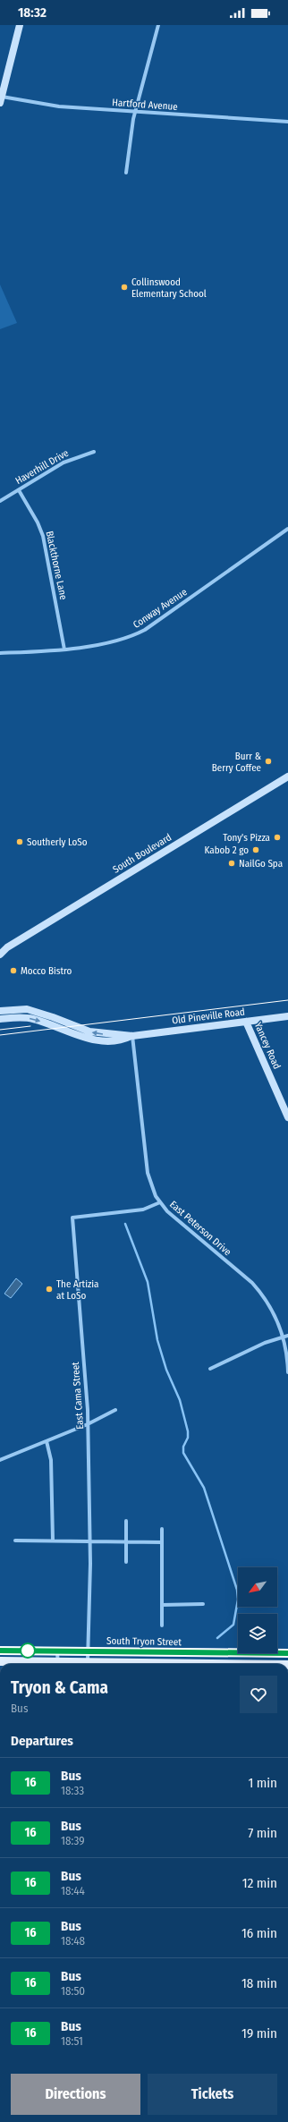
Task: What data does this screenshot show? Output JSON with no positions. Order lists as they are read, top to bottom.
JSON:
{
  "streets": {
    "main road": ["South Tryon Street"],
    "street": [
      "Hartford Avenue",
      "Haverhill Drive",
      "Blackthorne Lane",
      "Conway Avenue",
      "South Boulevard",
      "Old Pineville Road",
      "Yancey Road",
      "East Peterson Drive",
      "East Cama Street"
    ]
  },
  "crossings": [
    ["Haverhill Drive", "Blackthorne Lane"],
    ["Blackthorne Lane", "Conway Avenue"],
    ["Old Pineville Road", "Yancey Road"],
    ["Old Pineville Road", "East Peterson Drive"],
    ["East Peterson Drive", "East Cama Street"],
    ["East Cama Street", "South Tryon Street"]
  ],
  "places": [
    "Collinswood Elementary School",
    "Burr & Berry Coffee",
    "Tony's Pizza",
    "Southerly LoSo",
    "Kabob 2 go",
    "NailGo Spa",
    "Mocco Bistro",
    "The Artizia at LoSo"
  ],
  "lines": ["bus line 16"],
  "north": "bottom left",
  "page": {
    "status": "18:32",
    "heading": [
      ["Tryon & Cama", "Bus"],
      "Departures"
    ],
    "list": [
      {
        "mark": "16",
        "name": "Bus",
        "note": "18:33",
        "value": "1 min"
      },
      {
        "mark": "16",
        "name": "Bus",
        "note": "18:39",
        "value": "7 min"
      },
      {
        "mark": "16",
        "name": "Bus",
        "note": "18:44",
        "value": "12 min"
      },
      {
        "mark": "16",
        "name": "Bus",
        "note": "18:48",
        "value": "16 min"
      },
      {
        "mark": "16",
        "name": "Bus",
        "note": "18:50",
        "value": "18 min"
      },
      {
        "mark": "16",
        "name": "Bus",
        "note": "18:51",
        "value": "19 min"
      }
    ],
    "buttons": ["Directions", "Tickets"]
  }
}
